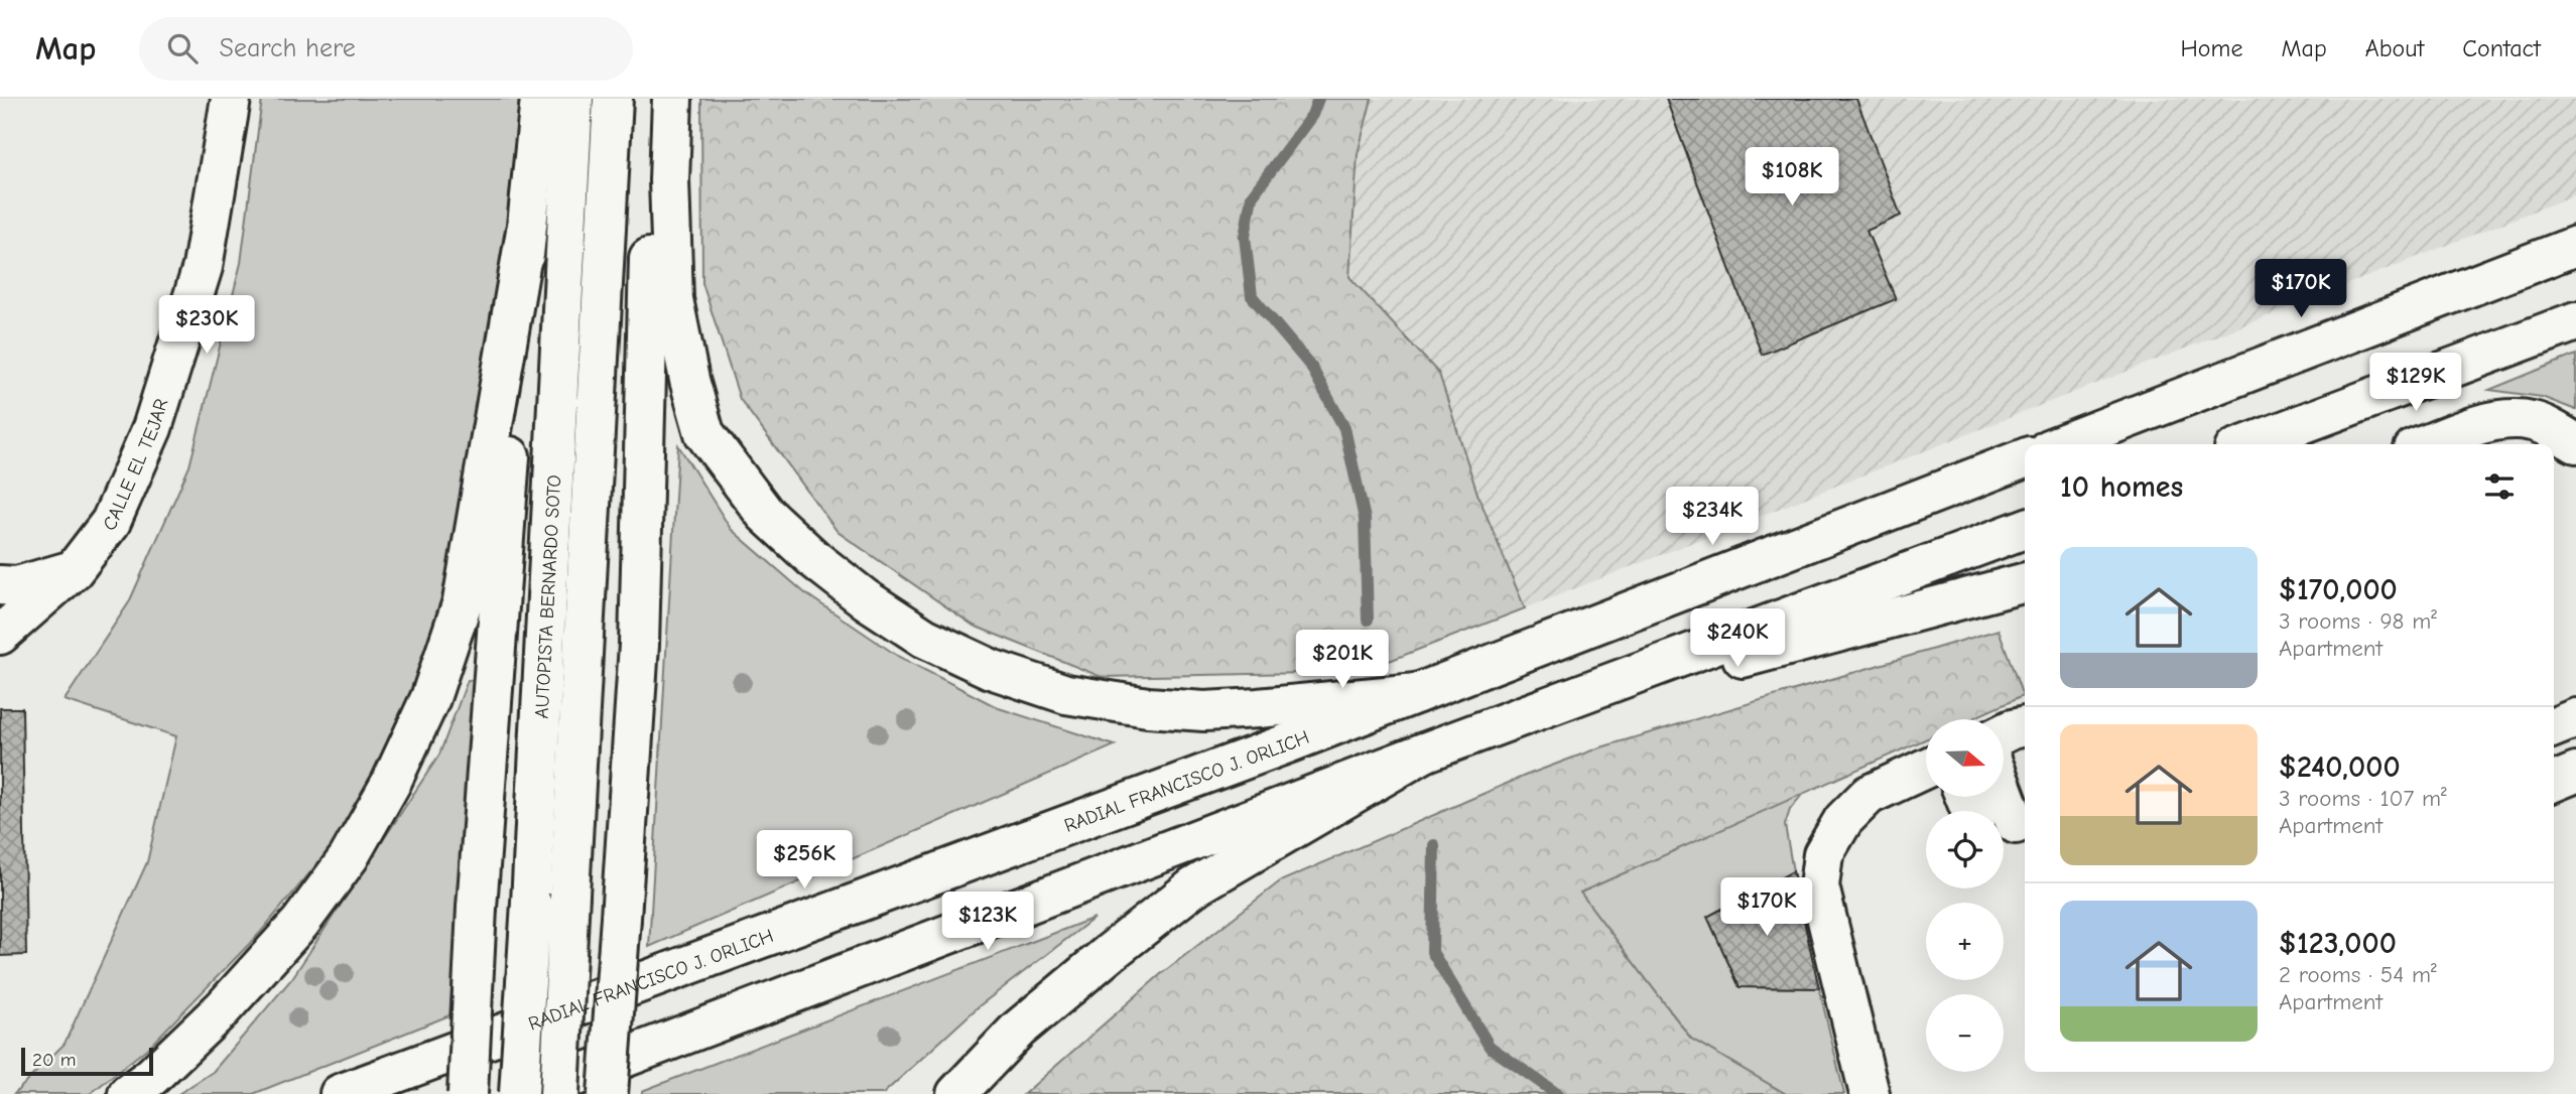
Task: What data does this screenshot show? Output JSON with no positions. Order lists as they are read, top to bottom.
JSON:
{
  "streets": {
    "main road": ["CALLE EL TEJAR", "AUTOPISTA BERNARDO SOTO", "RADIAL FRANCISCO J. ORLICH"]
  },
  "scale_bar": "20 m",
  "north": "right",
  "page": {
    "header": "Map",
    "search": "Search here",
    "nav": [
      "Home",
      "Map",
      "About",
      "Contact"
    ],
    "price": [
      "$108K",
      "$170K",
      "$230K",
      "$129K",
      "$234K",
      "$240K",
      "$201K",
      "$256K",
      "$170K",
      "$123K"
    ],
    "heading": "10 homes",
    "list": [
      {
        "name": "$170,000",
        "note": "3 rooms · 98 m² · Apartment"
      },
      {
        "name": "$240,000",
        "note": "3 rooms · 107 m² · Apartment"
      },
      {
        "name": "$123,000",
        "note": "2 rooms · 54 m² · Apartment"
      }
    ],
    "map_buttons": ["+", "−"],
    "scale": "20 m"
  }
}
